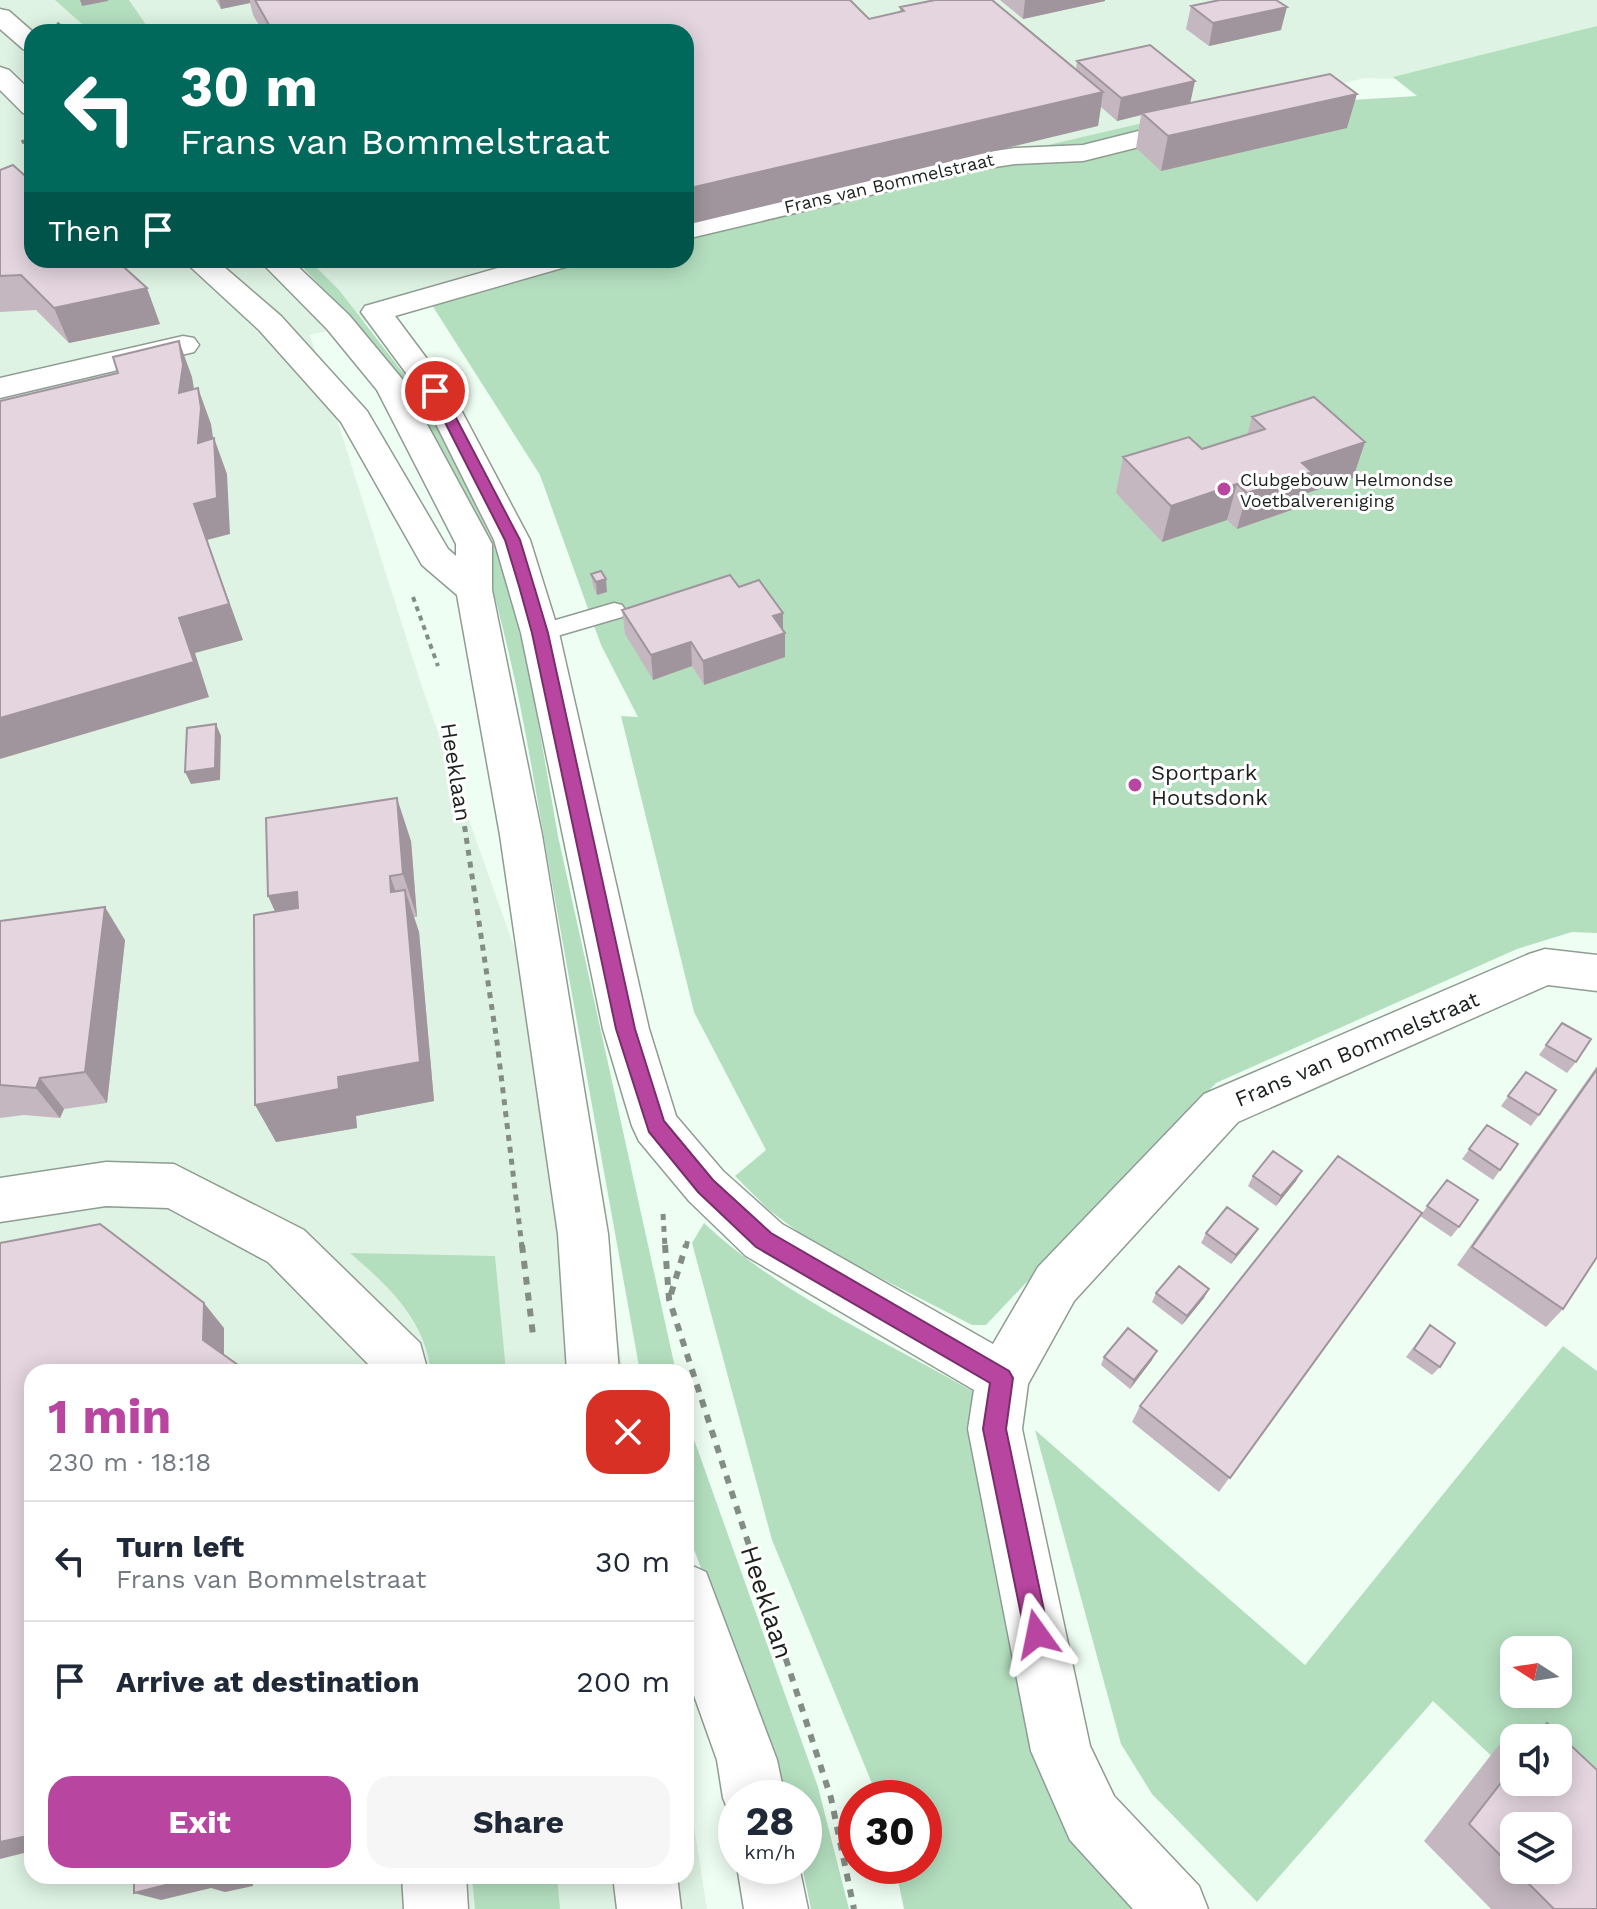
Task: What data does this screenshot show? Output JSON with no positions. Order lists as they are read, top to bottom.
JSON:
{
  "streets": {
    "street": ["Frans van Bommelstraat"],
    "path": ["Heeklaan"]
  },
  "places": ["Clubgebouw Helmondse Voetbalvereniging", "Sportpark Houtsdonk"],
  "north": "left",
  "page": {
    "turn": ["30 m", "Frans van Bommelstraat"],
    "then": "Then",
    "heading": ["1 min", "230 m · 18:18"],
    "list": [
      {
        "name": "Turn left",
        "note": "Frans van Bommelstraat",
        "value": "30 m"
      },
      {
        "name": "Arrive at destination",
        "value": "200 m"
      }
    ],
    "buttons": ["Exit", "Share"],
    "speed": "28 km/h",
    "limit": "30"
  }
}
